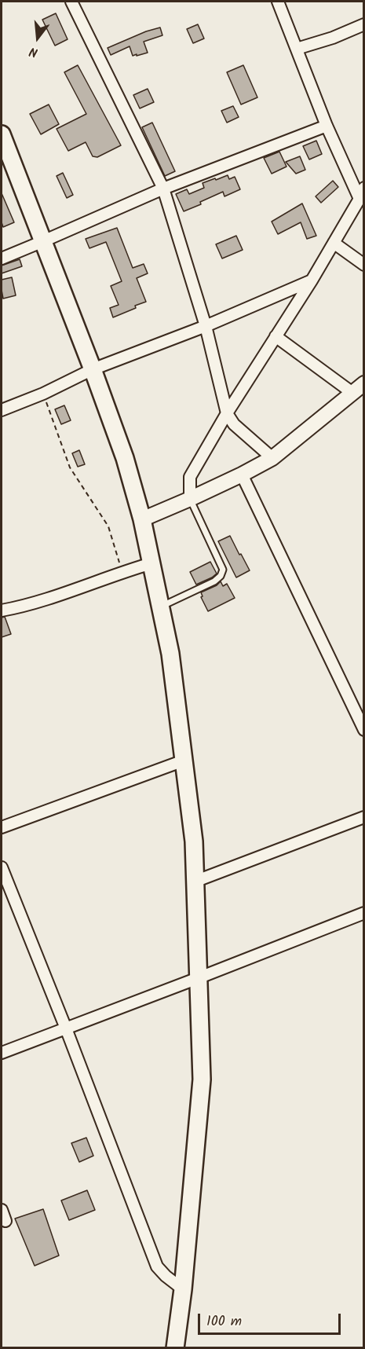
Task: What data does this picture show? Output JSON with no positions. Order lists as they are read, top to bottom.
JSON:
{
  "scale_bar": "100 m",
  "north": "bottom"
}
